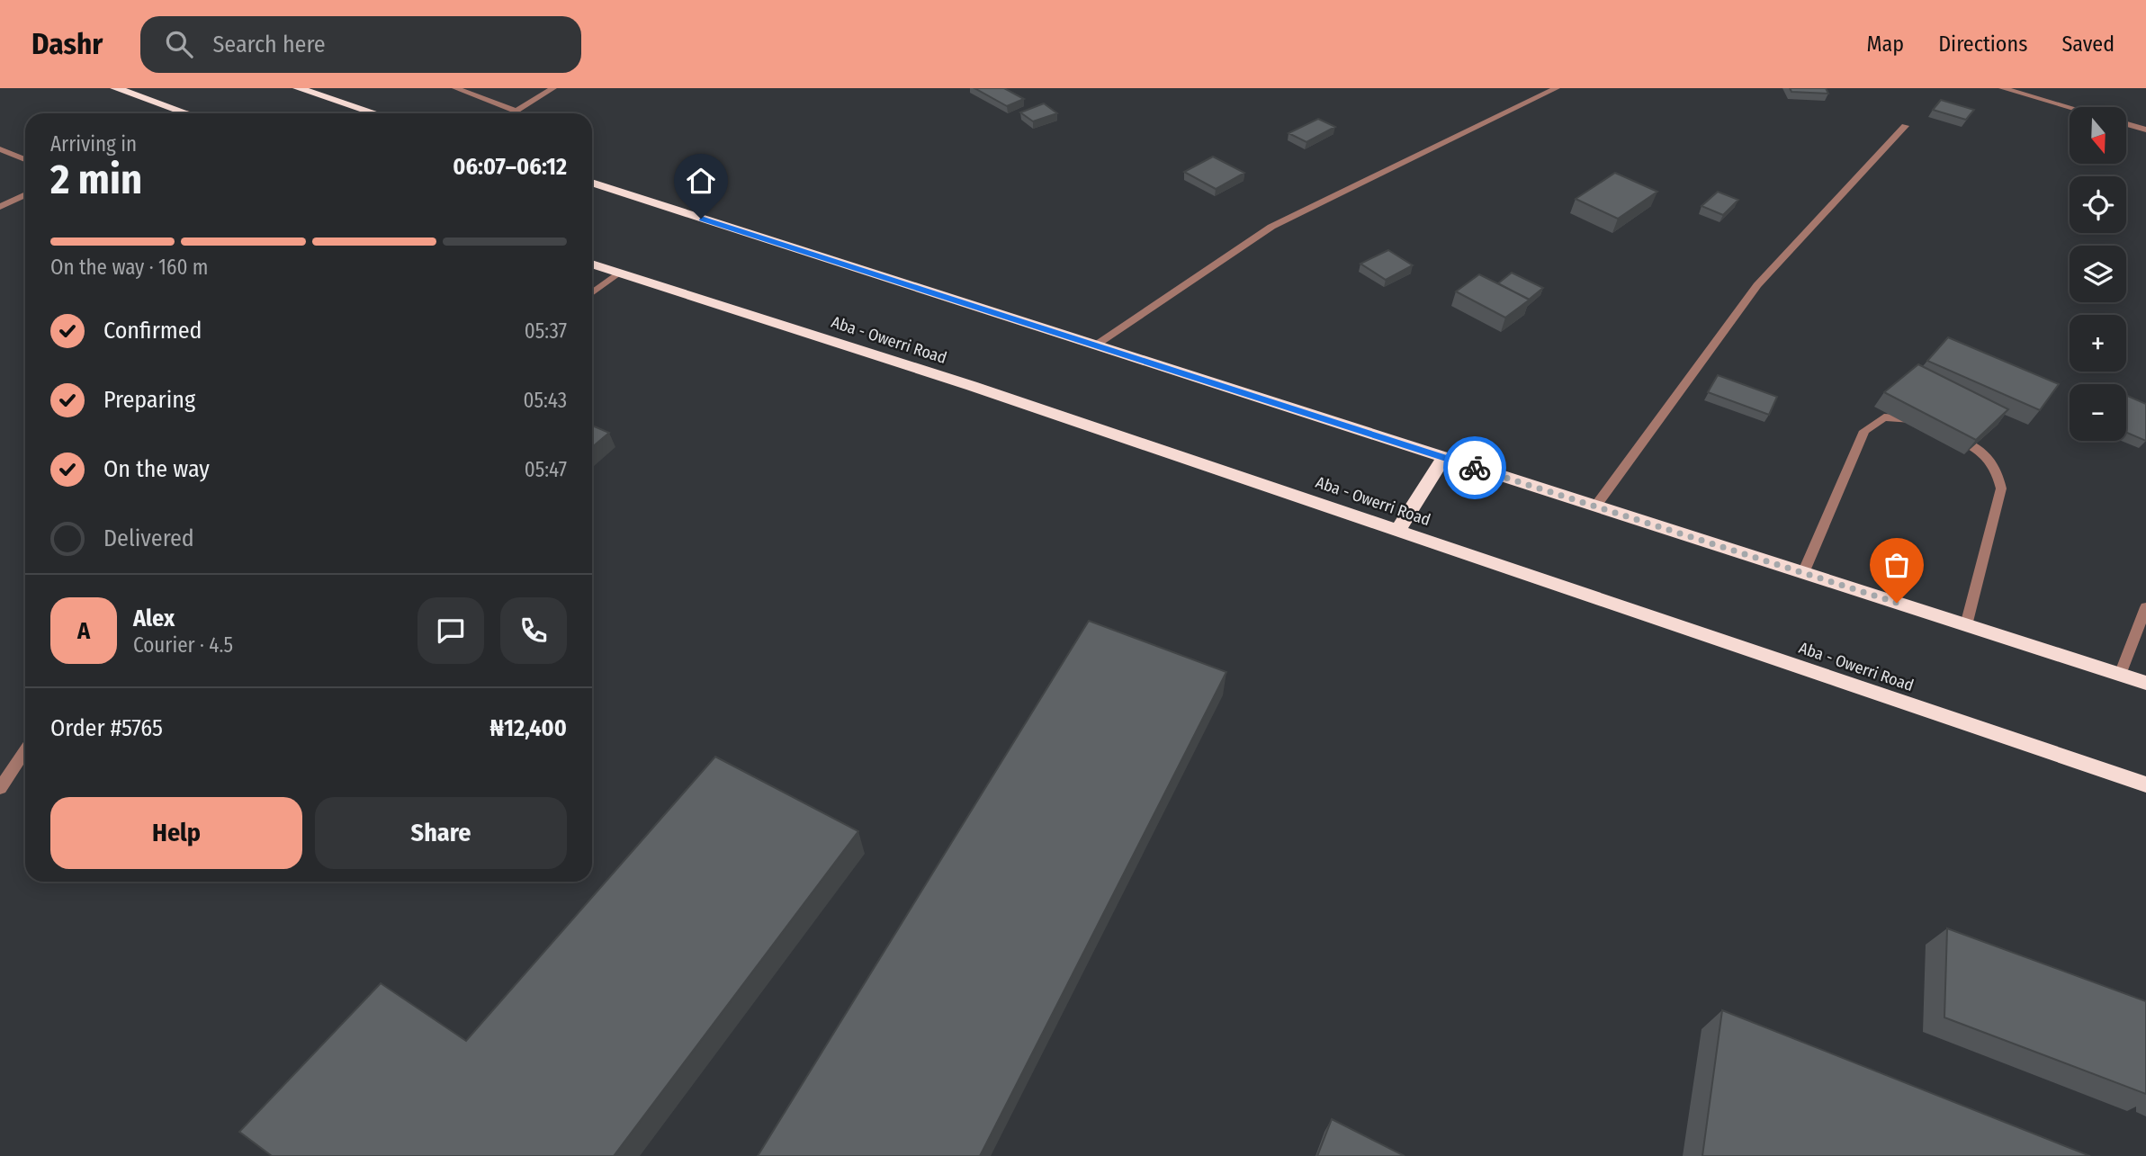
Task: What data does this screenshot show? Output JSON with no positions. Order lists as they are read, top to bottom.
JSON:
{
  "streets": {
    "highway": ["Aba - Owerri Road"]
  },
  "north": "bottom",
  "page": {
    "header": "Dashr",
    "search": "Search here",
    "nav": ["Map", "Directions", "Saved"],
    "map_buttons": ["+", "−"],
    "heading": ["2 min", "Arriving in", "06:07–06:12"],
    "panel": [
      "Alex",
      "Courier · 4.5",
      "Order #5765",
      "₦12,400"
    ],
    "bar": "On the way · 160 m",
    "list": [
      ["Confirmed", "05:37"],
      ["Preparing", "05:43"],
      ["On the way", "05:47"],
      "Delivered"
    ],
    "round": "A",
    "buttons": ["Help", "Share"]
  }
}
